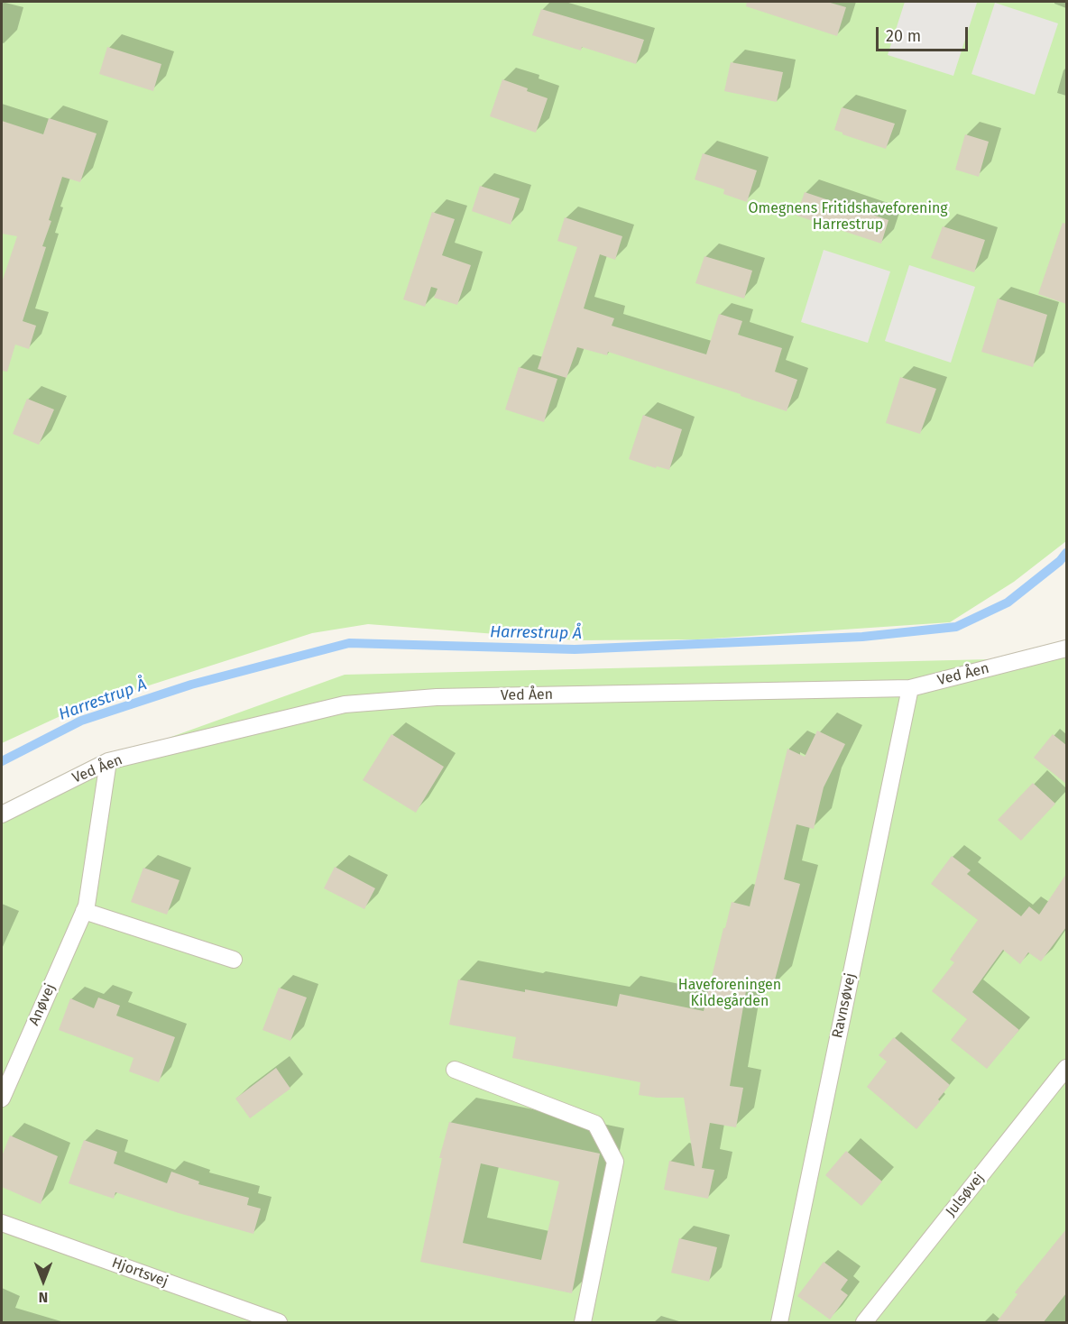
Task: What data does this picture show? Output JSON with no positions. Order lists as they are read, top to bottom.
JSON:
{
  "streets": {
    "lane": [
      "Ved Åen",
      "Anøvej",
      "Ravnsøvej",
      "Julsøvej",
      "Hjortsvej"
    ]
  },
  "crossings": [
    ["Ved Åen", "Anøvej"],
    ["Ved Åen", "Ravnsøvej"]
  ],
  "water": ["Harrestrup Å"],
  "parks": ["Omegnens Fritidshaveforening Harrestrup", "Haveforeningen Kildegården"],
  "scale_bar": "20 m",
  "north": "bottom"
}
